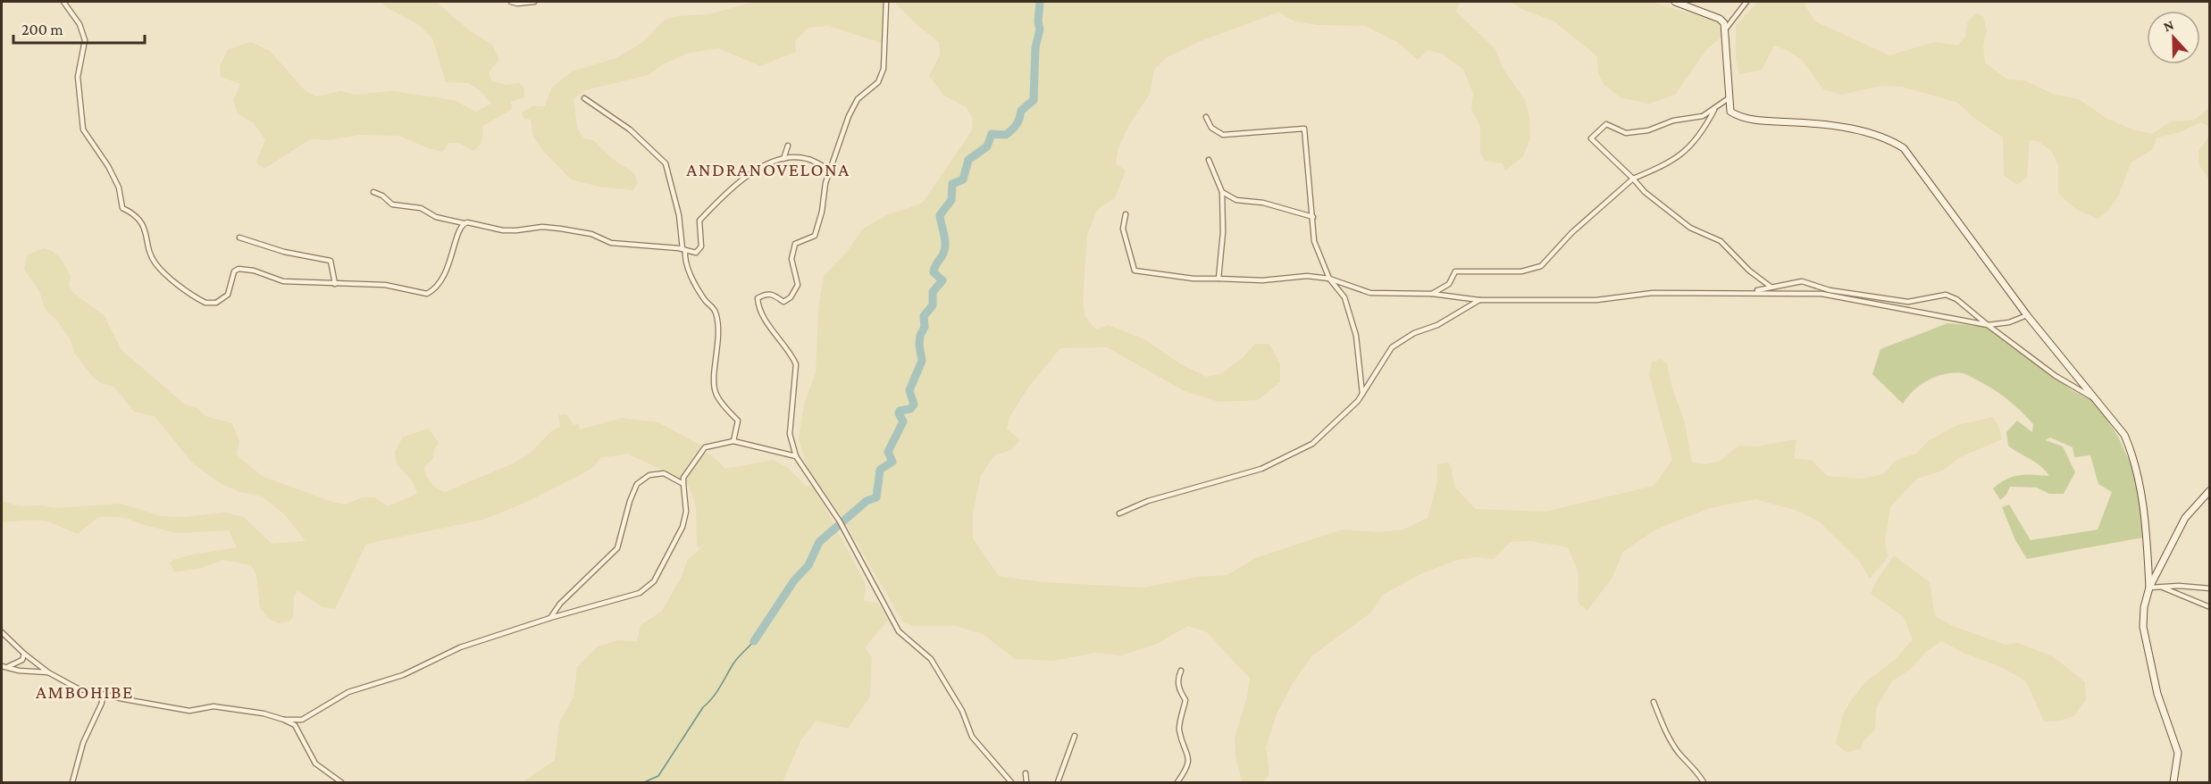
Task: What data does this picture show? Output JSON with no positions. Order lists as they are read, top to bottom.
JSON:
{
  "districts": ["ANDRANOVELONA", "AMBOHIBE"],
  "scale_bar": "200 m",
  "north": "top"
}
